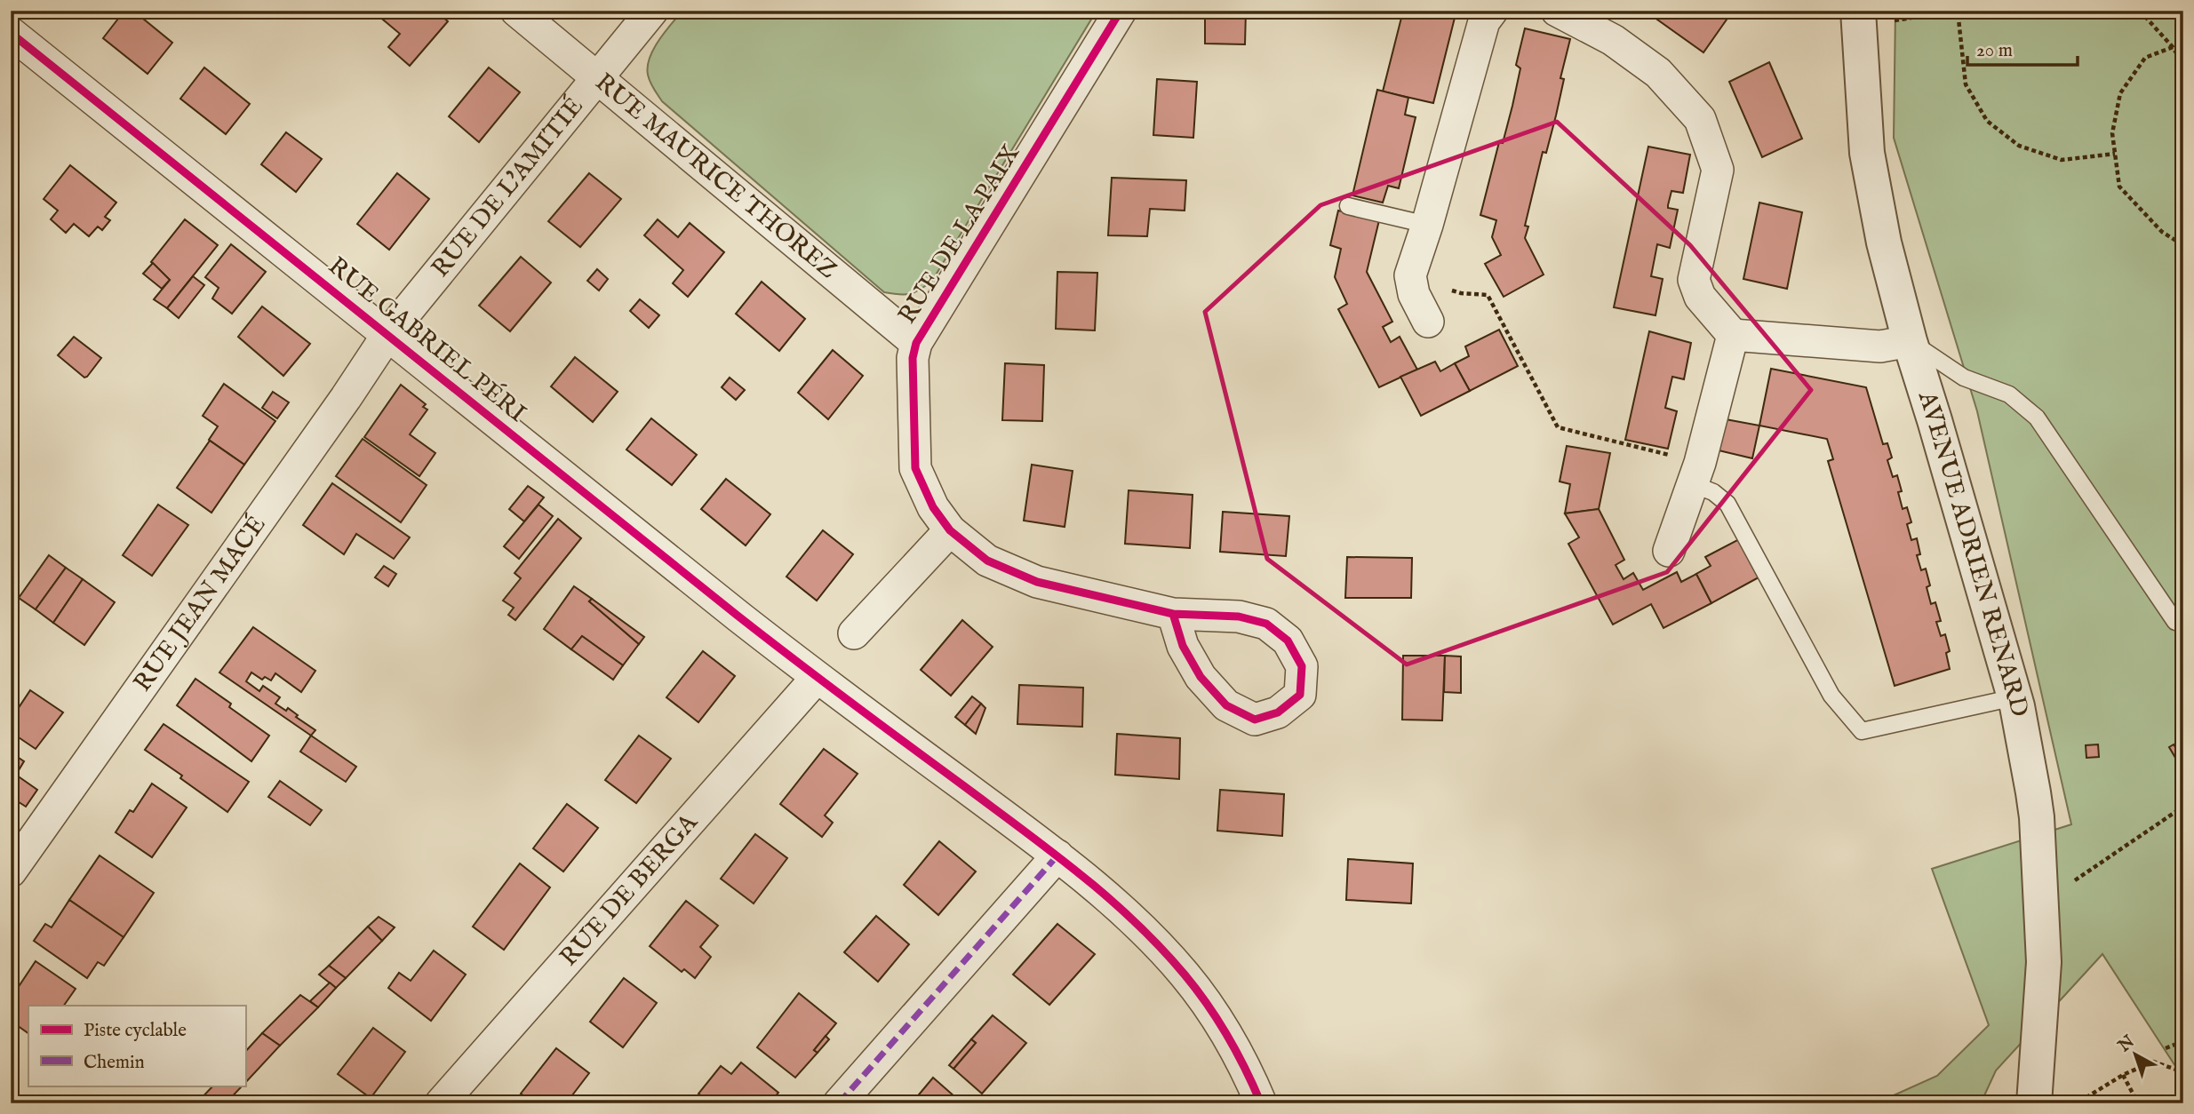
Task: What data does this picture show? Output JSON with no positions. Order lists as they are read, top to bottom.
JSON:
{
  "streets": {
    "street": [
      "RUE MAURICE THOREZ",
      "RUE DE L'AMITIÉ",
      "RUE DE LA PAIX",
      "RUE GABRIEL PÉRI",
      "AVENUE ADRIEN RENARD",
      "RUE JEAN MACÉ",
      "RUE DE BERGA"
    ]
  },
  "crossings": [
    ["RUE MAURICE THOREZ", "RUE DE L'AMITIÉ"],
    ["RUE MAURICE THOREZ", "RUE DE LA PAIX"],
    ["RUE DE L'AMITIÉ", "RUE GABRIEL PÉRI"],
    ["RUE DE L'AMITIÉ", "RUE JEAN MACÉ"],
    ["RUE GABRIEL PÉRI", "RUE JEAN MACÉ"],
    ["RUE GABRIEL PÉRI", "RUE DE BERGA"]
  ],
  "legend": ["Piste cyclable", "Chemin"],
  "scale_bar": "20 m",
  "north": "top left"
}
